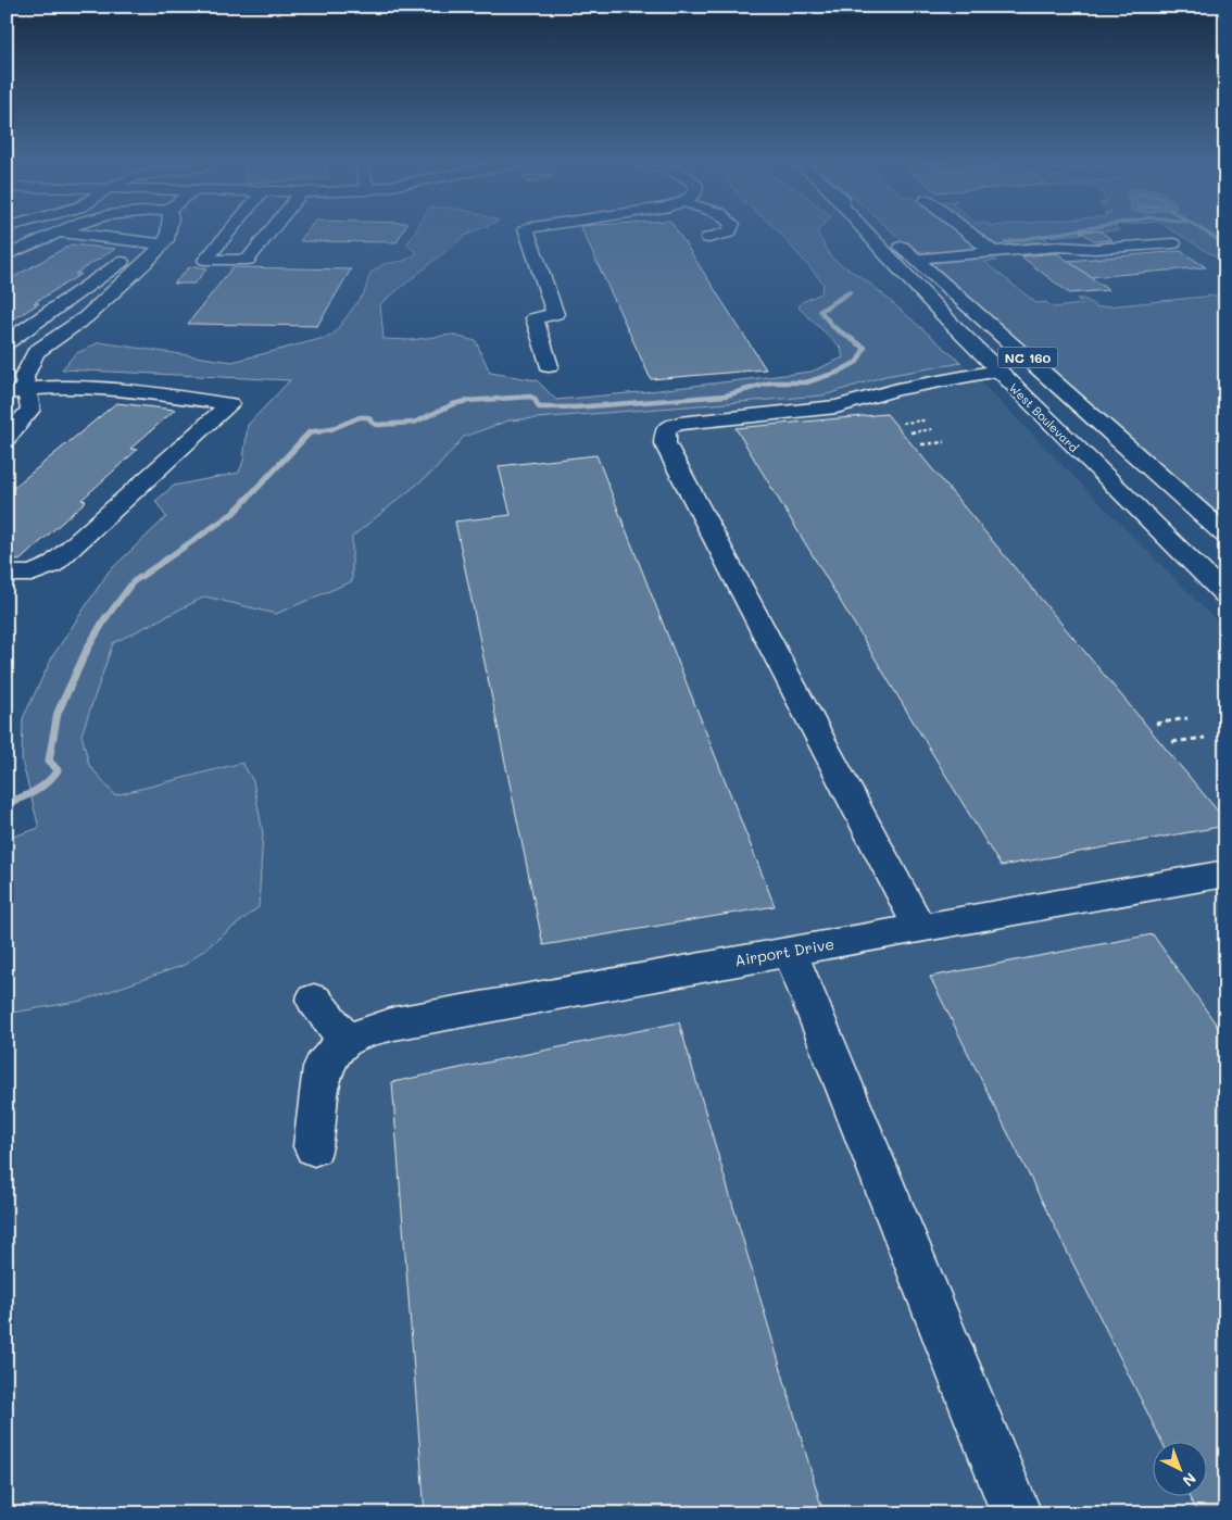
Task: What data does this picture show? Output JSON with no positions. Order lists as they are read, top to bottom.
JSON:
{
  "streets": {
    "main road": ["NC 160", "West Boulevard", "Airport Drive"]
  },
  "north": "bottom right"
}
